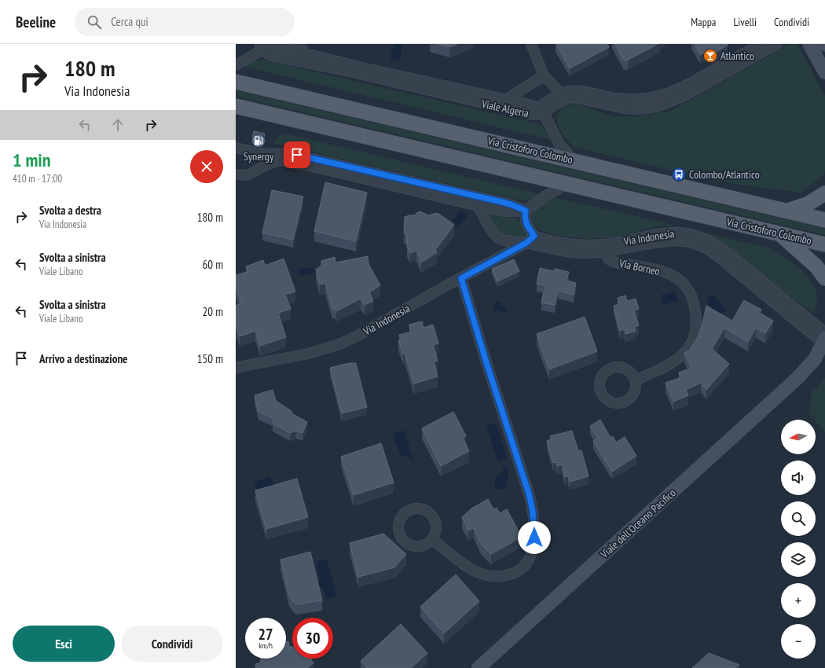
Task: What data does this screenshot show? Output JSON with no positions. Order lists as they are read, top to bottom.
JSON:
{
  "streets": {
    "main road": ["Via Cristoforo Colombo", "Viale dell'Oceano Pacifico"],
    "street": ["Viale Algeria", "Via Indonesia", "Via Borneo"]
  },
  "crossings": [
    ["Via Indonesia", "Via Borneo"]
  ],
  "places": {
    "bar": ["Atlantico"],
    "fuel station": ["Synergy"],
    "bus stop": ["Colombo/Atlantico"]
  },
  "north": "left",
  "page": {
    "header": "Beeline",
    "search": "Cerca qui",
    "nav": ["Mappa", "Livelli", "Condividi"],
    "turn": ["180 m", "Via Indonesia"],
    "heading": ["1 min", "410 m · 17:00"],
    "list": [
      {
        "name": "Svolta a destra",
        "note": "Via Indonesia",
        "value": "180 m"
      },
      {
        "name": "Svolta a sinistra",
        "note": "Viale Libano",
        "value": "60 m"
      },
      {
        "name": "Svolta a sinistra",
        "note": "Viale Libano",
        "value": "20 m"
      },
      {
        "name": "Arrivo a destinazione",
        "value": "150 m"
      }
    ],
    "map_buttons": ["+", "−"],
    "speed": "27 km/h",
    "limit": "30",
    "buttons": ["Esci", "Condividi"]
  }
}
